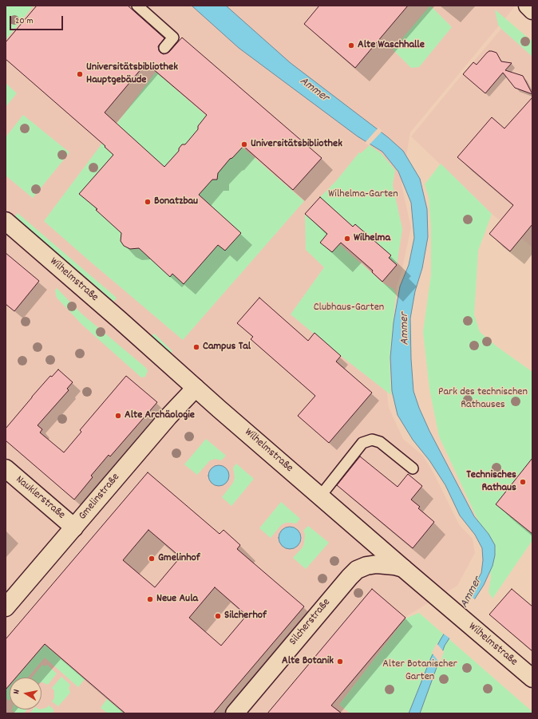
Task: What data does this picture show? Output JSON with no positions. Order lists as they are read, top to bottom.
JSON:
{
  "streets": {
    "main road": [
      "Wilhelmstraße",
      "Gmelinstraße",
      "Nauklerstraße",
      "Silcherstraße"
    ]
  },
  "crossings": [
    ["Wilhelmstraße", "Gmelinstraße"],
    ["Wilhelmstraße", "Silcherstraße"],
    ["Gmelinstraße", "Nauklerstraße"]
  ],
  "water": ["Ammer"],
  "parks": [
    "Wilhelma-Garten",
    "Clubhaus-Garten",
    "Park des technischen Rathauses",
    "Alter Botanischer Garten"
  ],
  "places": [
    "Alte Waschhalle",
    "Universitätsbibliothek Hauptgebäude",
    "Universitätsbibliothek",
    "Bonatzbau",
    "Wilhelma",
    "Campus Tal",
    "Alte Archäologie",
    "Technisches Rathaus",
    "Gmelinhof",
    "Neue Aula",
    "Silcherhof",
    "Alte Botanik"
  ],
  "scale_bar": "20 m",
  "north": "left"
}
